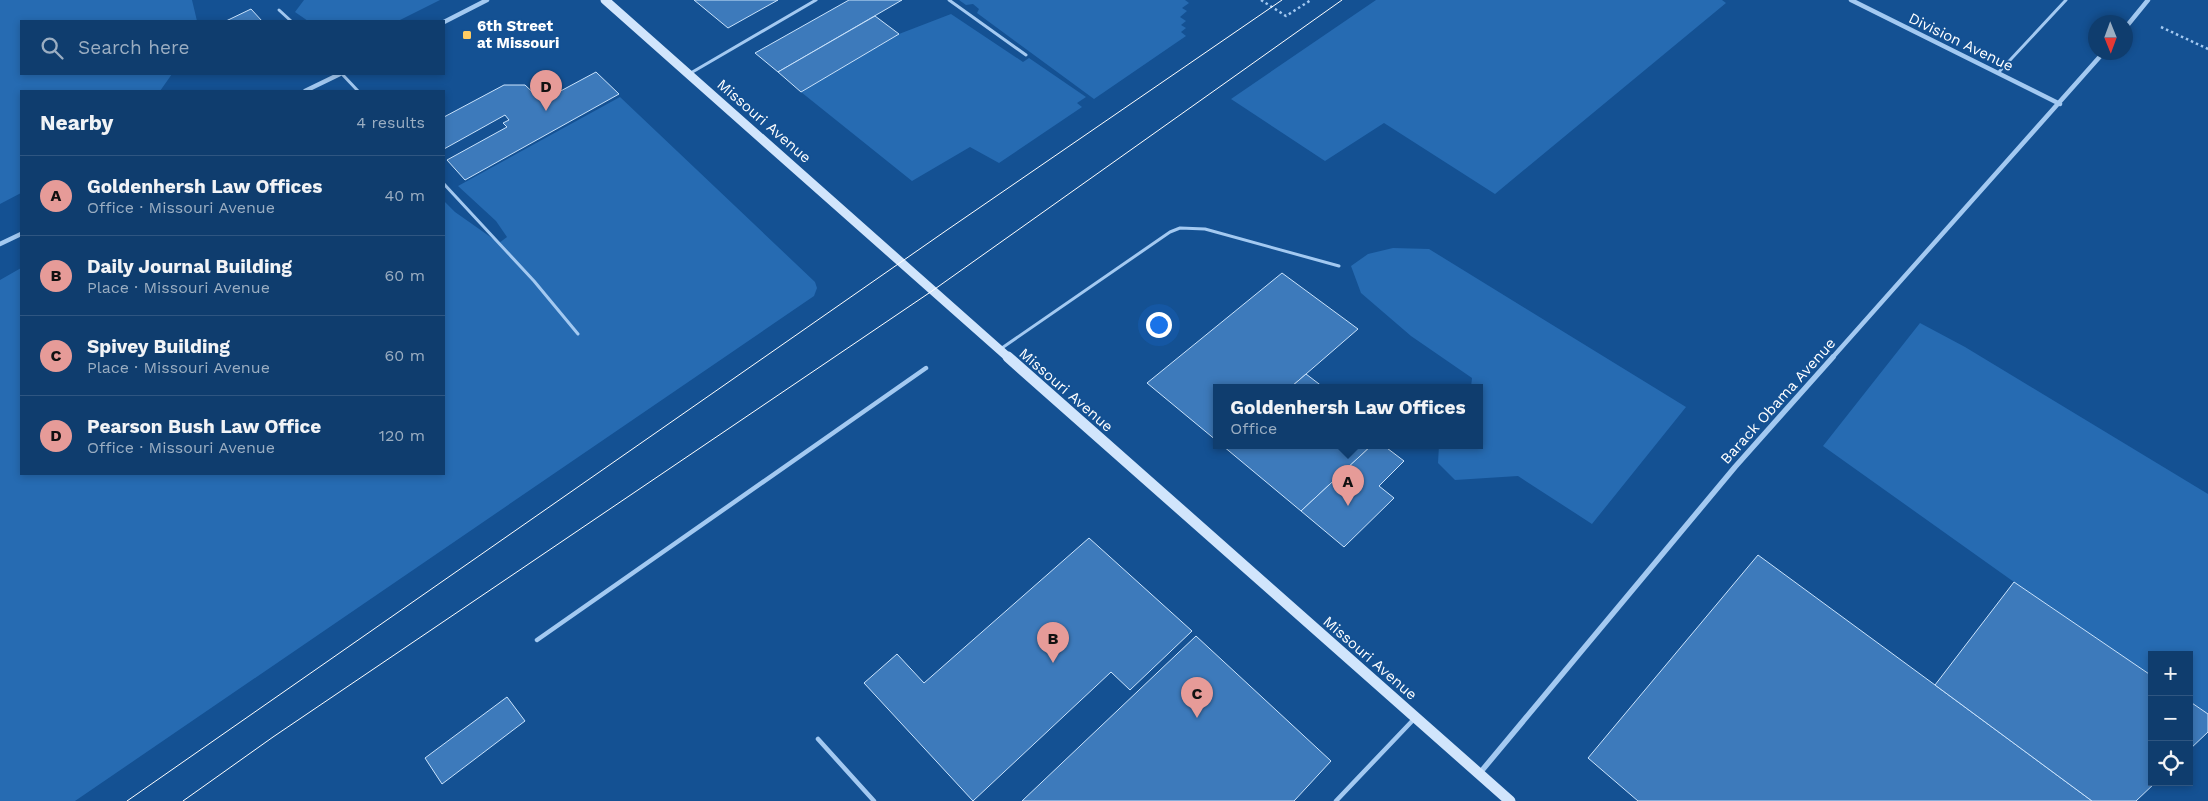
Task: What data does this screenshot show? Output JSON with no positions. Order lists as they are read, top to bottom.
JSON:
{
  "streets": {
    "main road": ["Missouri Avenue"],
    "street": ["Division Avenue", "Barack Obama Avenue"]
  },
  "crossings": [
    ["Division Avenue", "Barack Obama Avenue"],
    ["Missouri Avenue", "Barack Obama Avenue"]
  ],
  "places": {
    "transit": ["6th Street at Missouri"]
  },
  "north": "bottom",
  "page": {
    "search": "Search here",
    "pins": [
      "D",
      "A",
      "B",
      "C"
    ],
    "heading": ["Nearby", "4 results"],
    "list": [
      {
        "mark": "A",
        "name": "Goldenhersh Law Offices",
        "note": "Office · Missouri Avenue",
        "value": "40 m"
      },
      {
        "mark": "B",
        "name": "Daily Journal Building",
        "note": "Place · Missouri Avenue",
        "value": "60 m"
      },
      {
        "mark": "C",
        "name": "Spivey Building",
        "note": "Place · Missouri Avenue",
        "value": "60 m"
      },
      {
        "mark": "D",
        "name": "Pearson Bush Law Office",
        "note": "Office · Missouri Avenue",
        "value": "120 m"
      }
    ],
    "popup": ["Goldenhersh Law Offices", "Office"],
    "map_buttons": ["+", "−"]
  }
}
